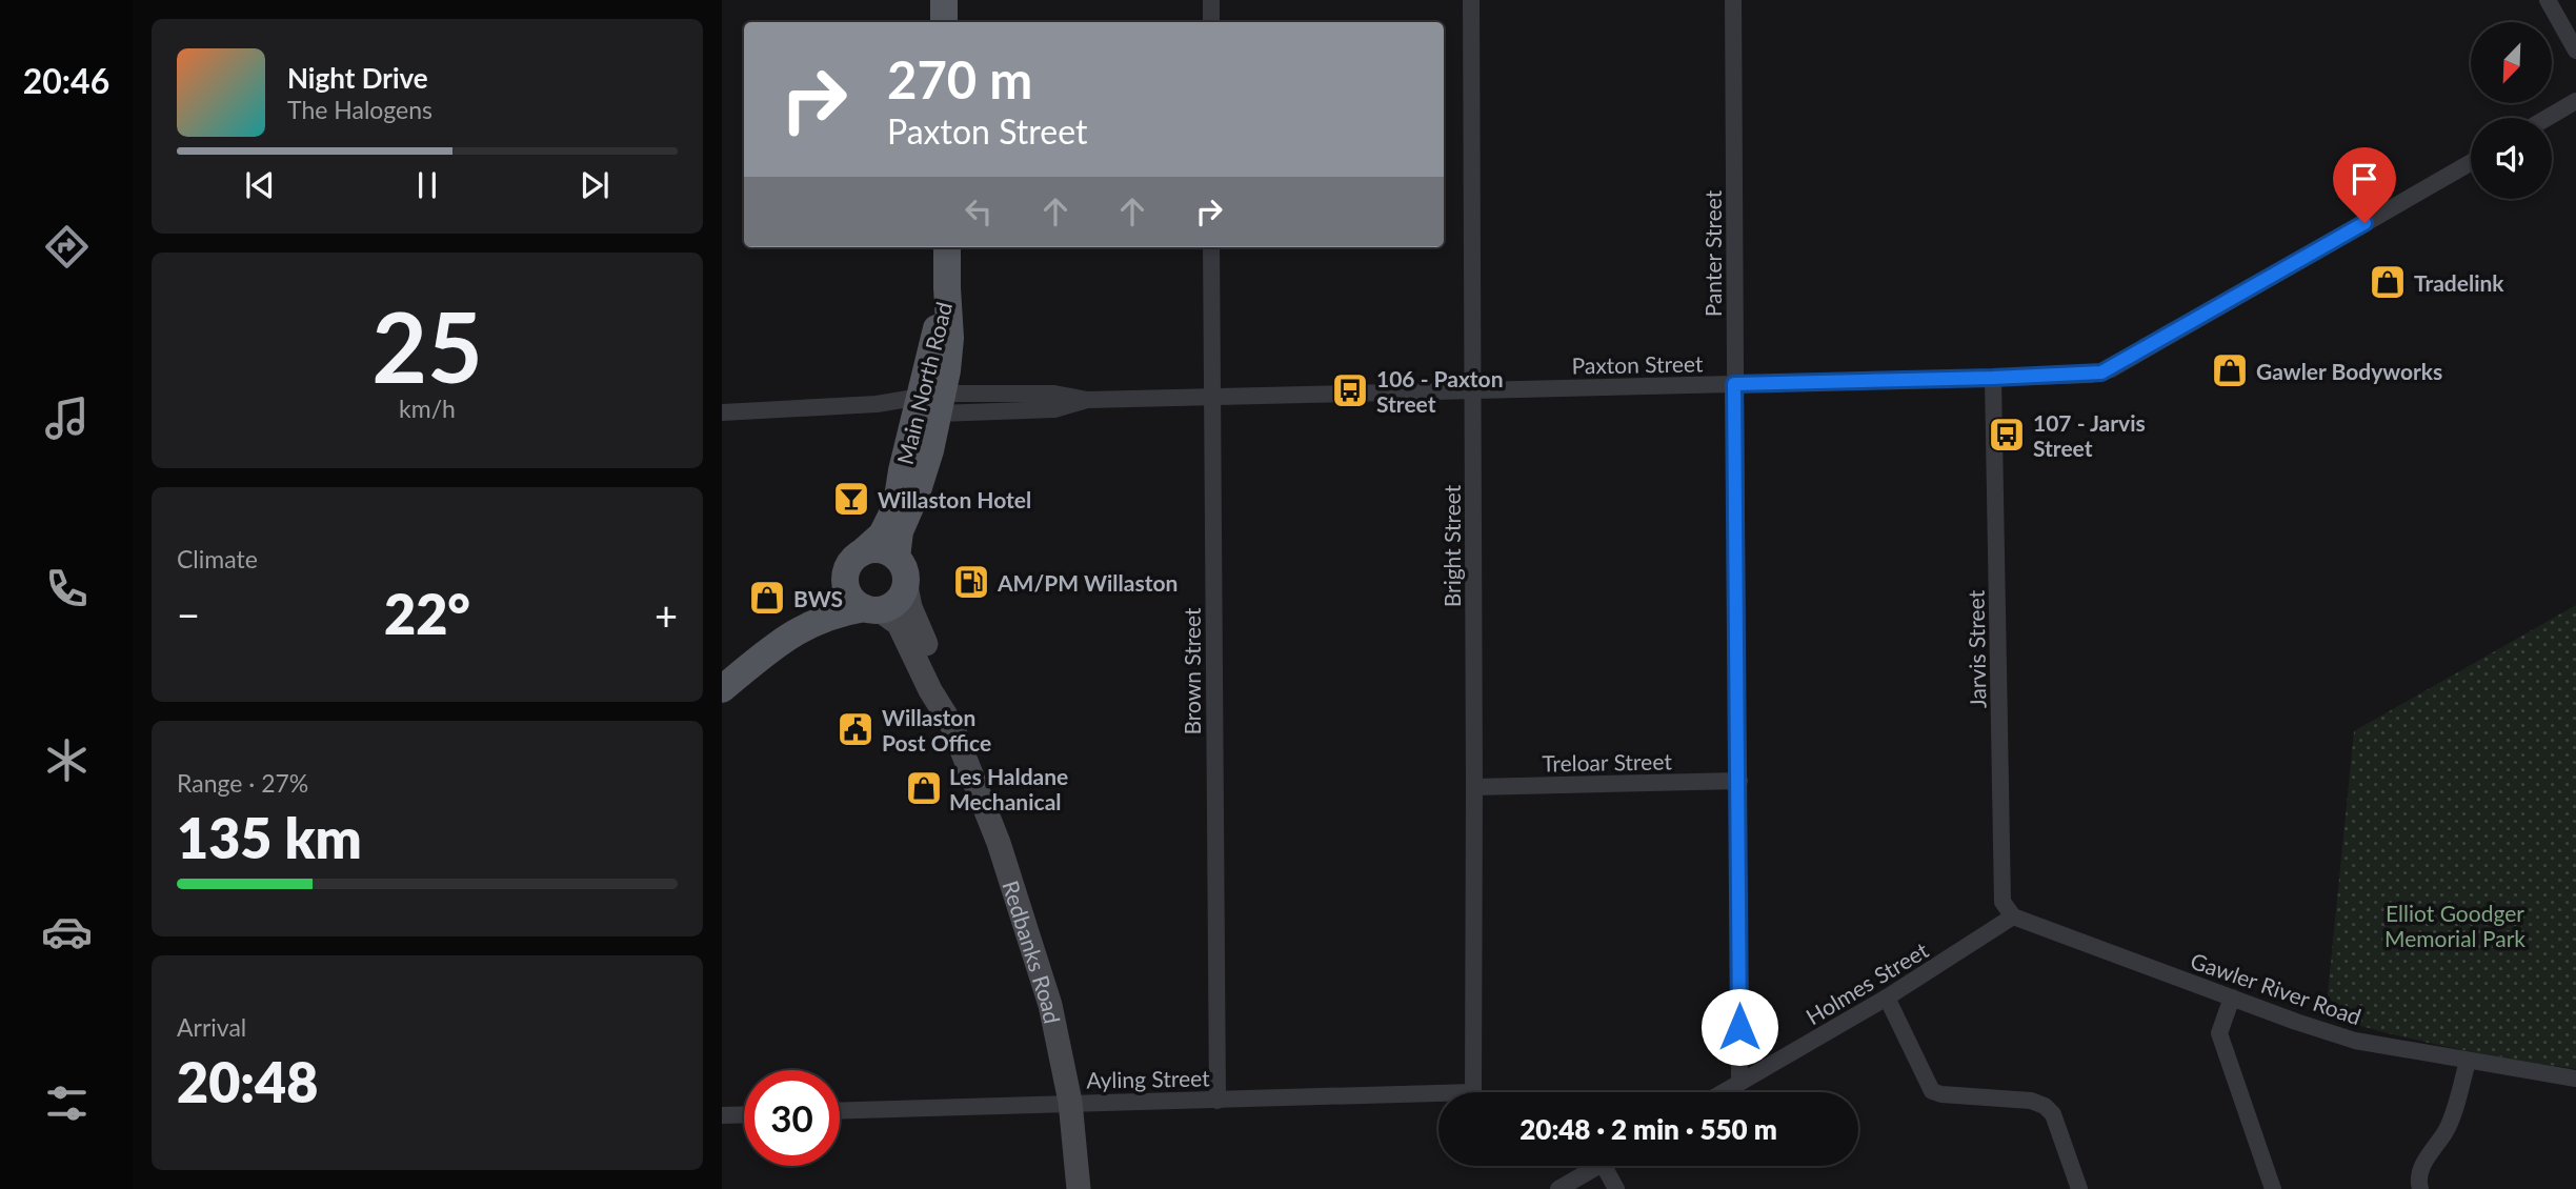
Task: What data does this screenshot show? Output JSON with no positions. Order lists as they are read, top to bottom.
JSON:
{
  "streets": {
    "main road": ["Main North Road", "Redbanks Road"],
    "street": [
      "Panter Street",
      "Paxton Street",
      "Bright Street",
      "Jarvis Street",
      "Brown Street",
      "Treloar Street",
      "Holmes Street",
      "Gawler River Road",
      "Ayling Street"
    ]
  },
  "crossings": [
    ["Panter Street", "Paxton Street"],
    ["Panter Street", "Treloar Street"],
    ["Panter Street", "Holmes Street"],
    ["Paxton Street", "Main North Road"],
    ["Paxton Street", "Bright Street"],
    ["Paxton Street", "Jarvis Street"],
    ["Paxton Street", "Brown Street"],
    ["Main North Road", "Redbanks Road"],
    ["Bright Street", "Treloar Street"],
    ["Jarvis Street", "Holmes Street"],
    ["Jarvis Street", "Gawler River Road"],
    ["Brown Street", "Ayling Street"],
    ["Redbanks Road", "Ayling Street"],
    ["Holmes Street", "Gawler River Road"]
  ],
  "parks": ["Elliot Goodger Memorial Park"],
  "places": {
    "shop": [
      "Tradelink",
      "Gawler Bodyworks",
      "BWS",
      "Les Haldane Mechanical"
    ],
    "bus stop": ["106 - Paxton Street", "107 - Jarvis Street"],
    "bar": ["Willaston Hotel"],
    "fuel station": ["AM/PM Willaston"],
    "public building": ["Willaston Post Office"]
  },
  "north": "bottom left",
  "page": {
    "tabs": "20:46",
    "turn": ["270 m", "Paxton Street"],
    "song": ["Night Drive", "The Halogens"],
    "tile": [
      ["25", "km/h"],
      "Climate",
      ["Range · 27%", "135 km"],
      ["Arrival", "20:48"]
    ],
    "heat": ["−", "22°", "+"],
    "limit": "30",
    "trip": "20:48 · 2 min · 550 m"
  }
}
